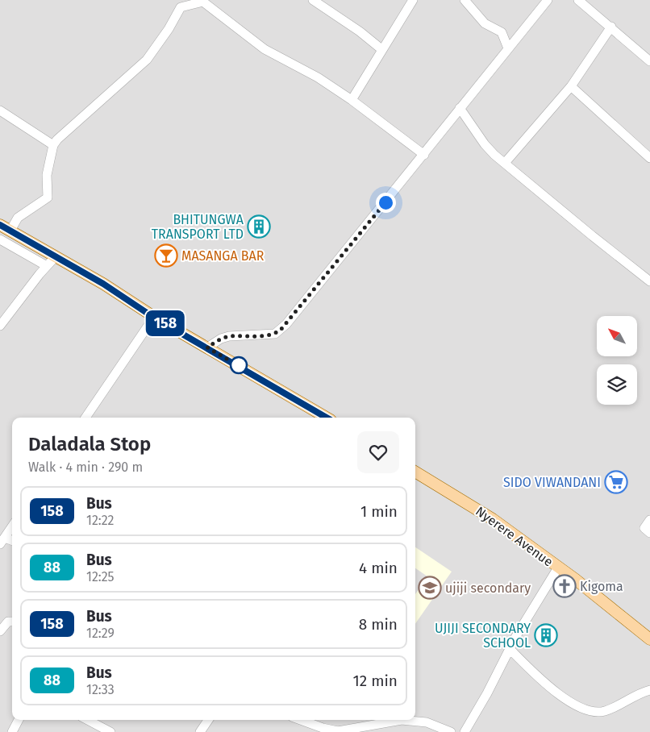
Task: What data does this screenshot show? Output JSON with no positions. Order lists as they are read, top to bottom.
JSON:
{
  "streets": {
    "main road": ["Nyerere Avenue"]
  },
  "places": {
    "building": ["BHITUNGWA TRANSPORT LTD", "UJIJI SECONDARY SCHOOL"],
    "bar": ["MASANGA BAR"],
    "supermarket": ["SIDO VIWANDANI"],
    "church": ["Kigoma"],
    "school or university": ["ujiji secondary"]
  },
  "lines": ["bus line 158"],
  "north": "top left",
  "page": {
    "on_map": "158",
    "heading": ["Daladala Stop", "Walk · 4 min · 290 m"],
    "list": [
      {
        "mark": "158",
        "name": "Bus",
        "note": "12:22",
        "value": "1 min"
      },
      {
        "mark": "88",
        "name": "Bus",
        "note": "12:25",
        "value": "4 min"
      },
      {
        "mark": "158",
        "name": "Bus",
        "note": "12:29",
        "value": "8 min"
      },
      {
        "mark": "88",
        "name": "Bus",
        "note": "12:33",
        "value": "12 min"
      }
    ]
  }
}
